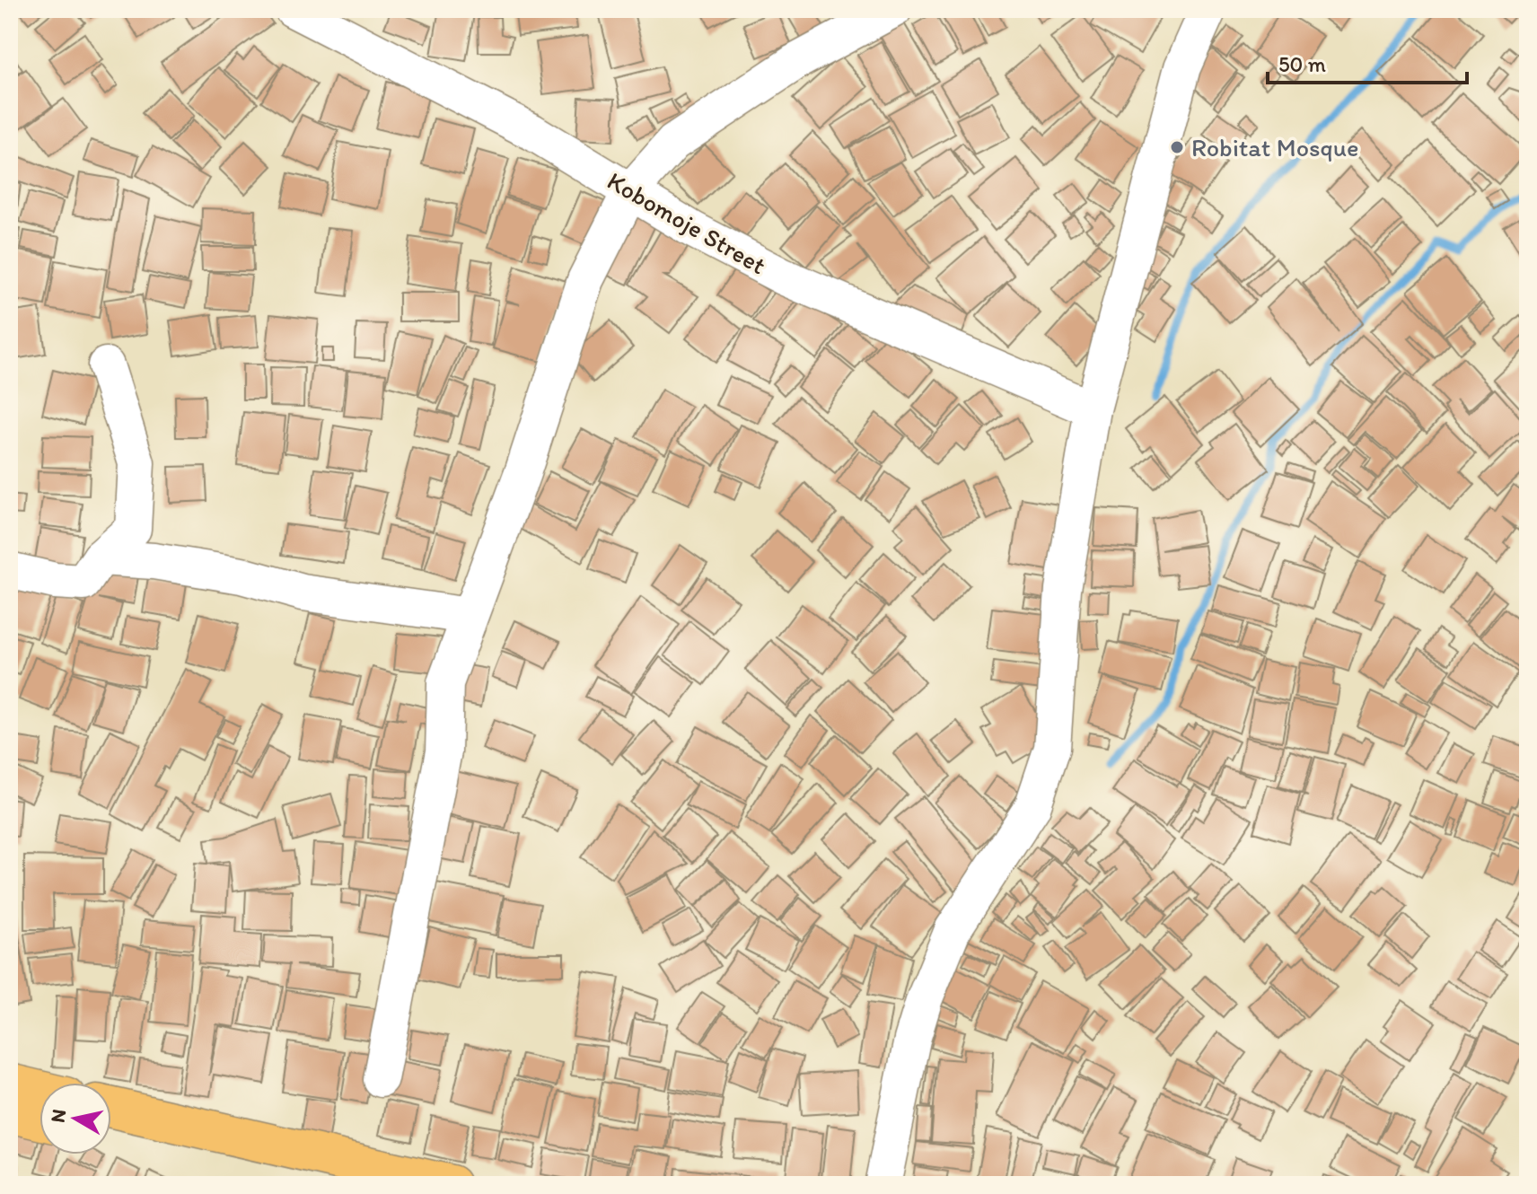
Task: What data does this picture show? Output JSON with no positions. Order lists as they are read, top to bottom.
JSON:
{
  "streets": {
    "street": ["Kobomoje Street"]
  },
  "places": ["Robitat Mosque"],
  "scale_bar": "50 m",
  "north": "left"
}
